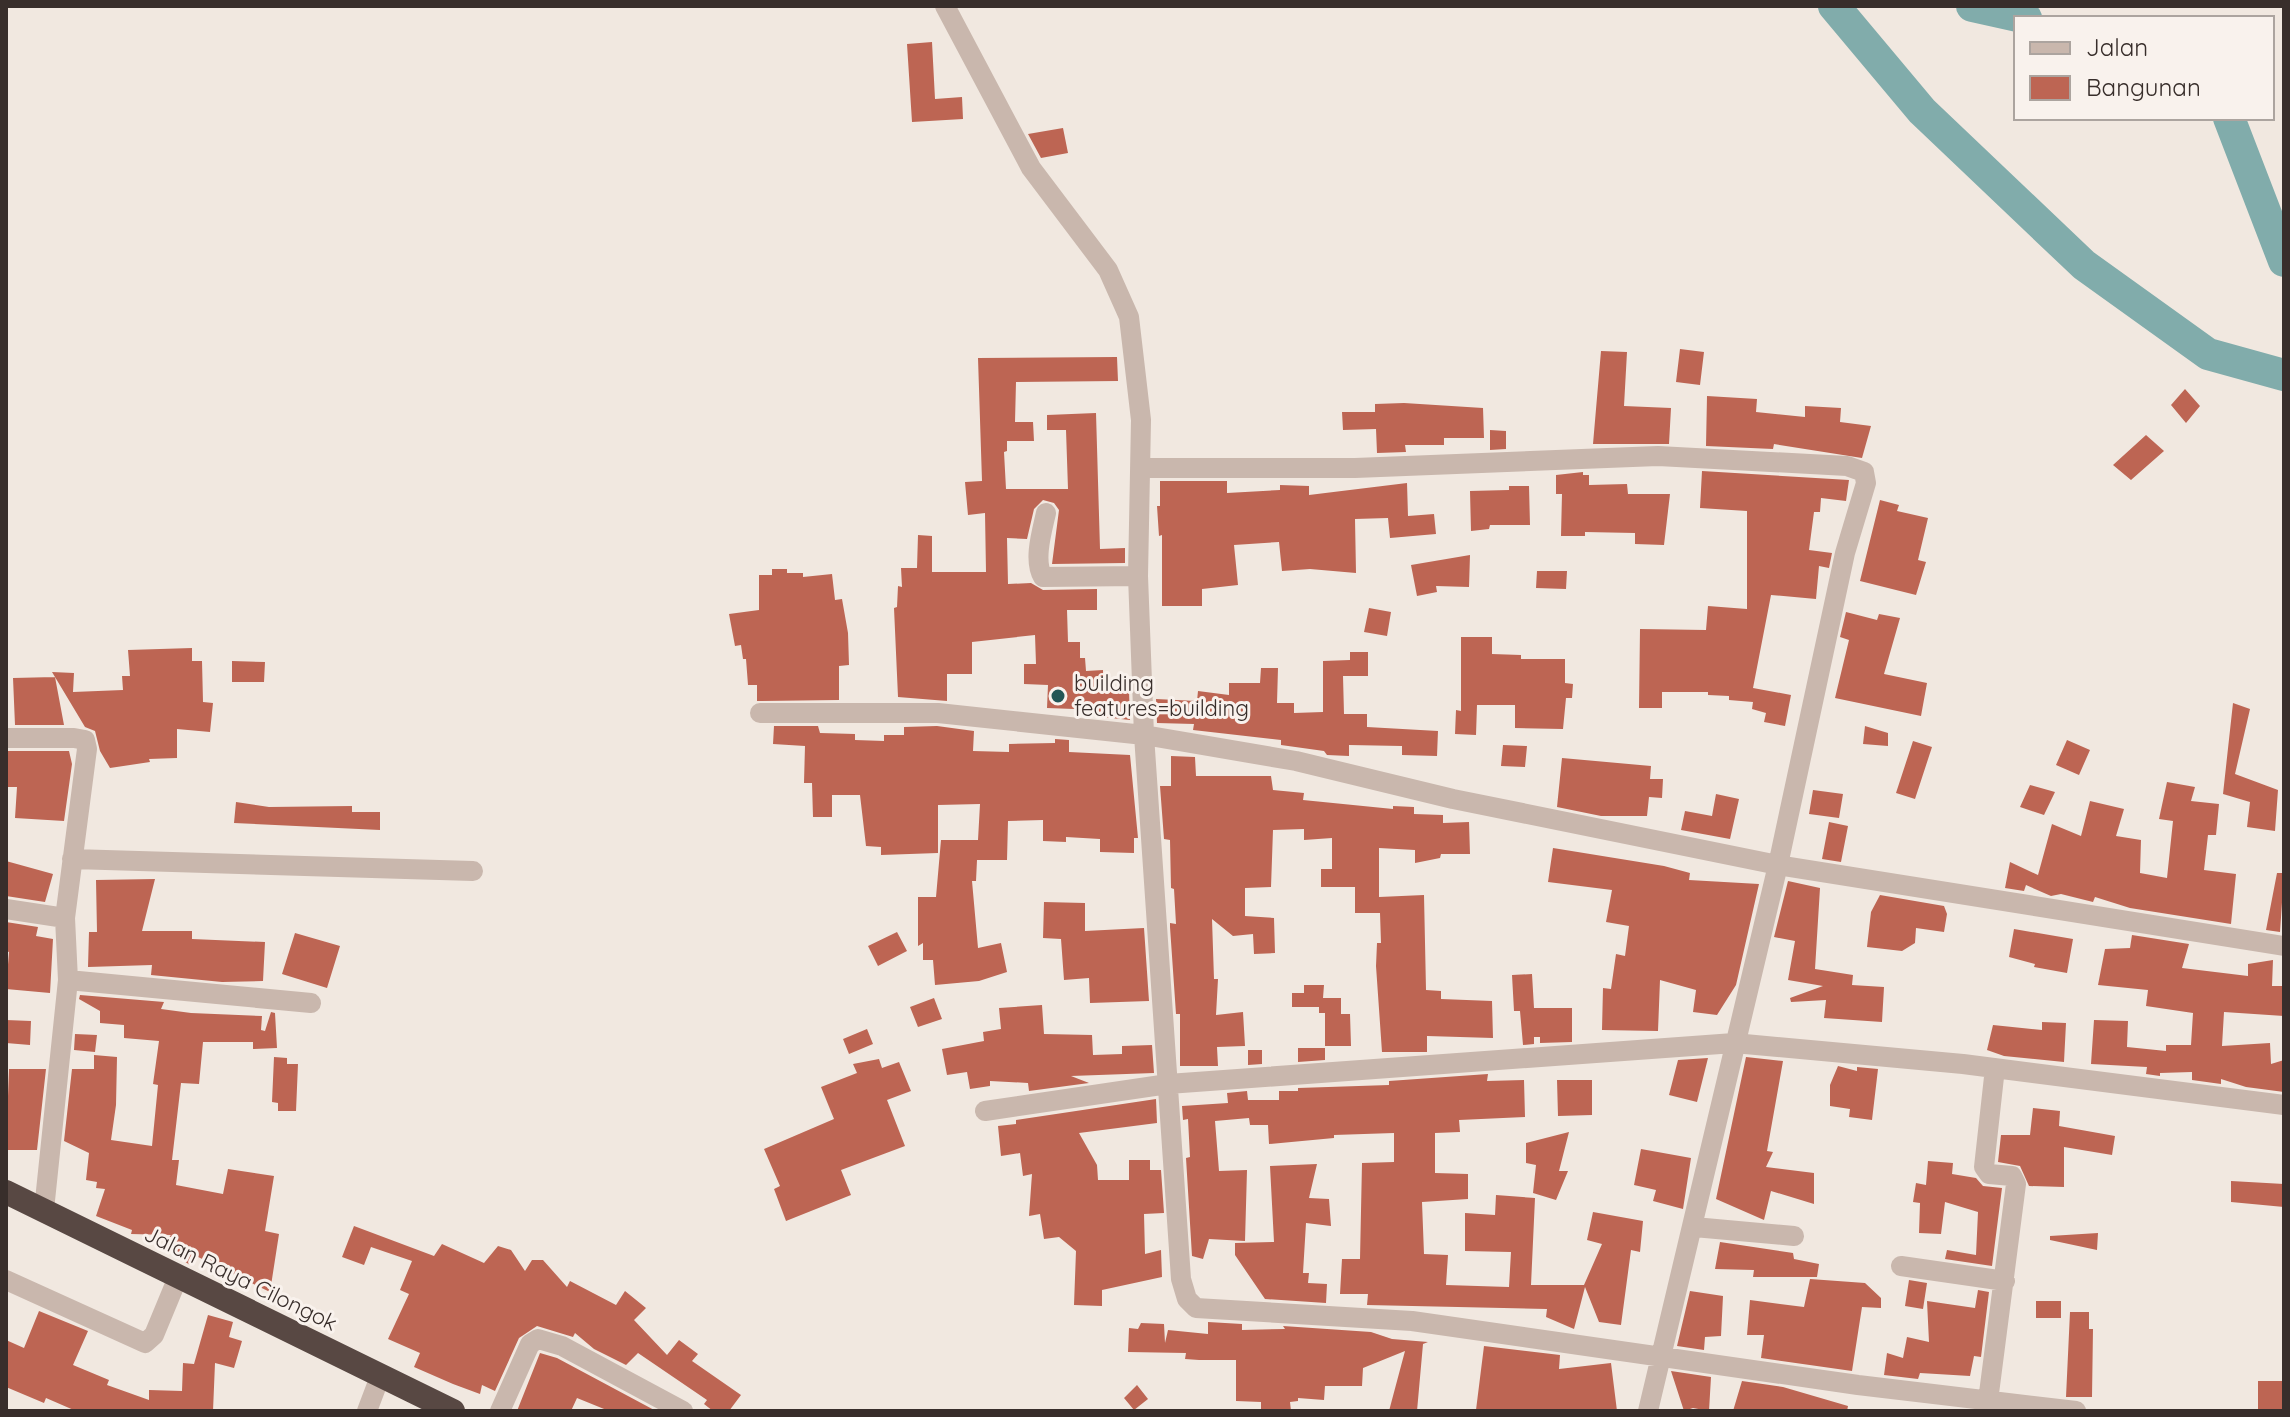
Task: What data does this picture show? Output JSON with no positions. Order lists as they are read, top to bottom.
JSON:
{
  "streets": {
    "highway": ["Jalan Raya Cilongok"]
  },
  "places": ["building features=building"],
  "legend": ["Jalan", "Bangunan"]
}
